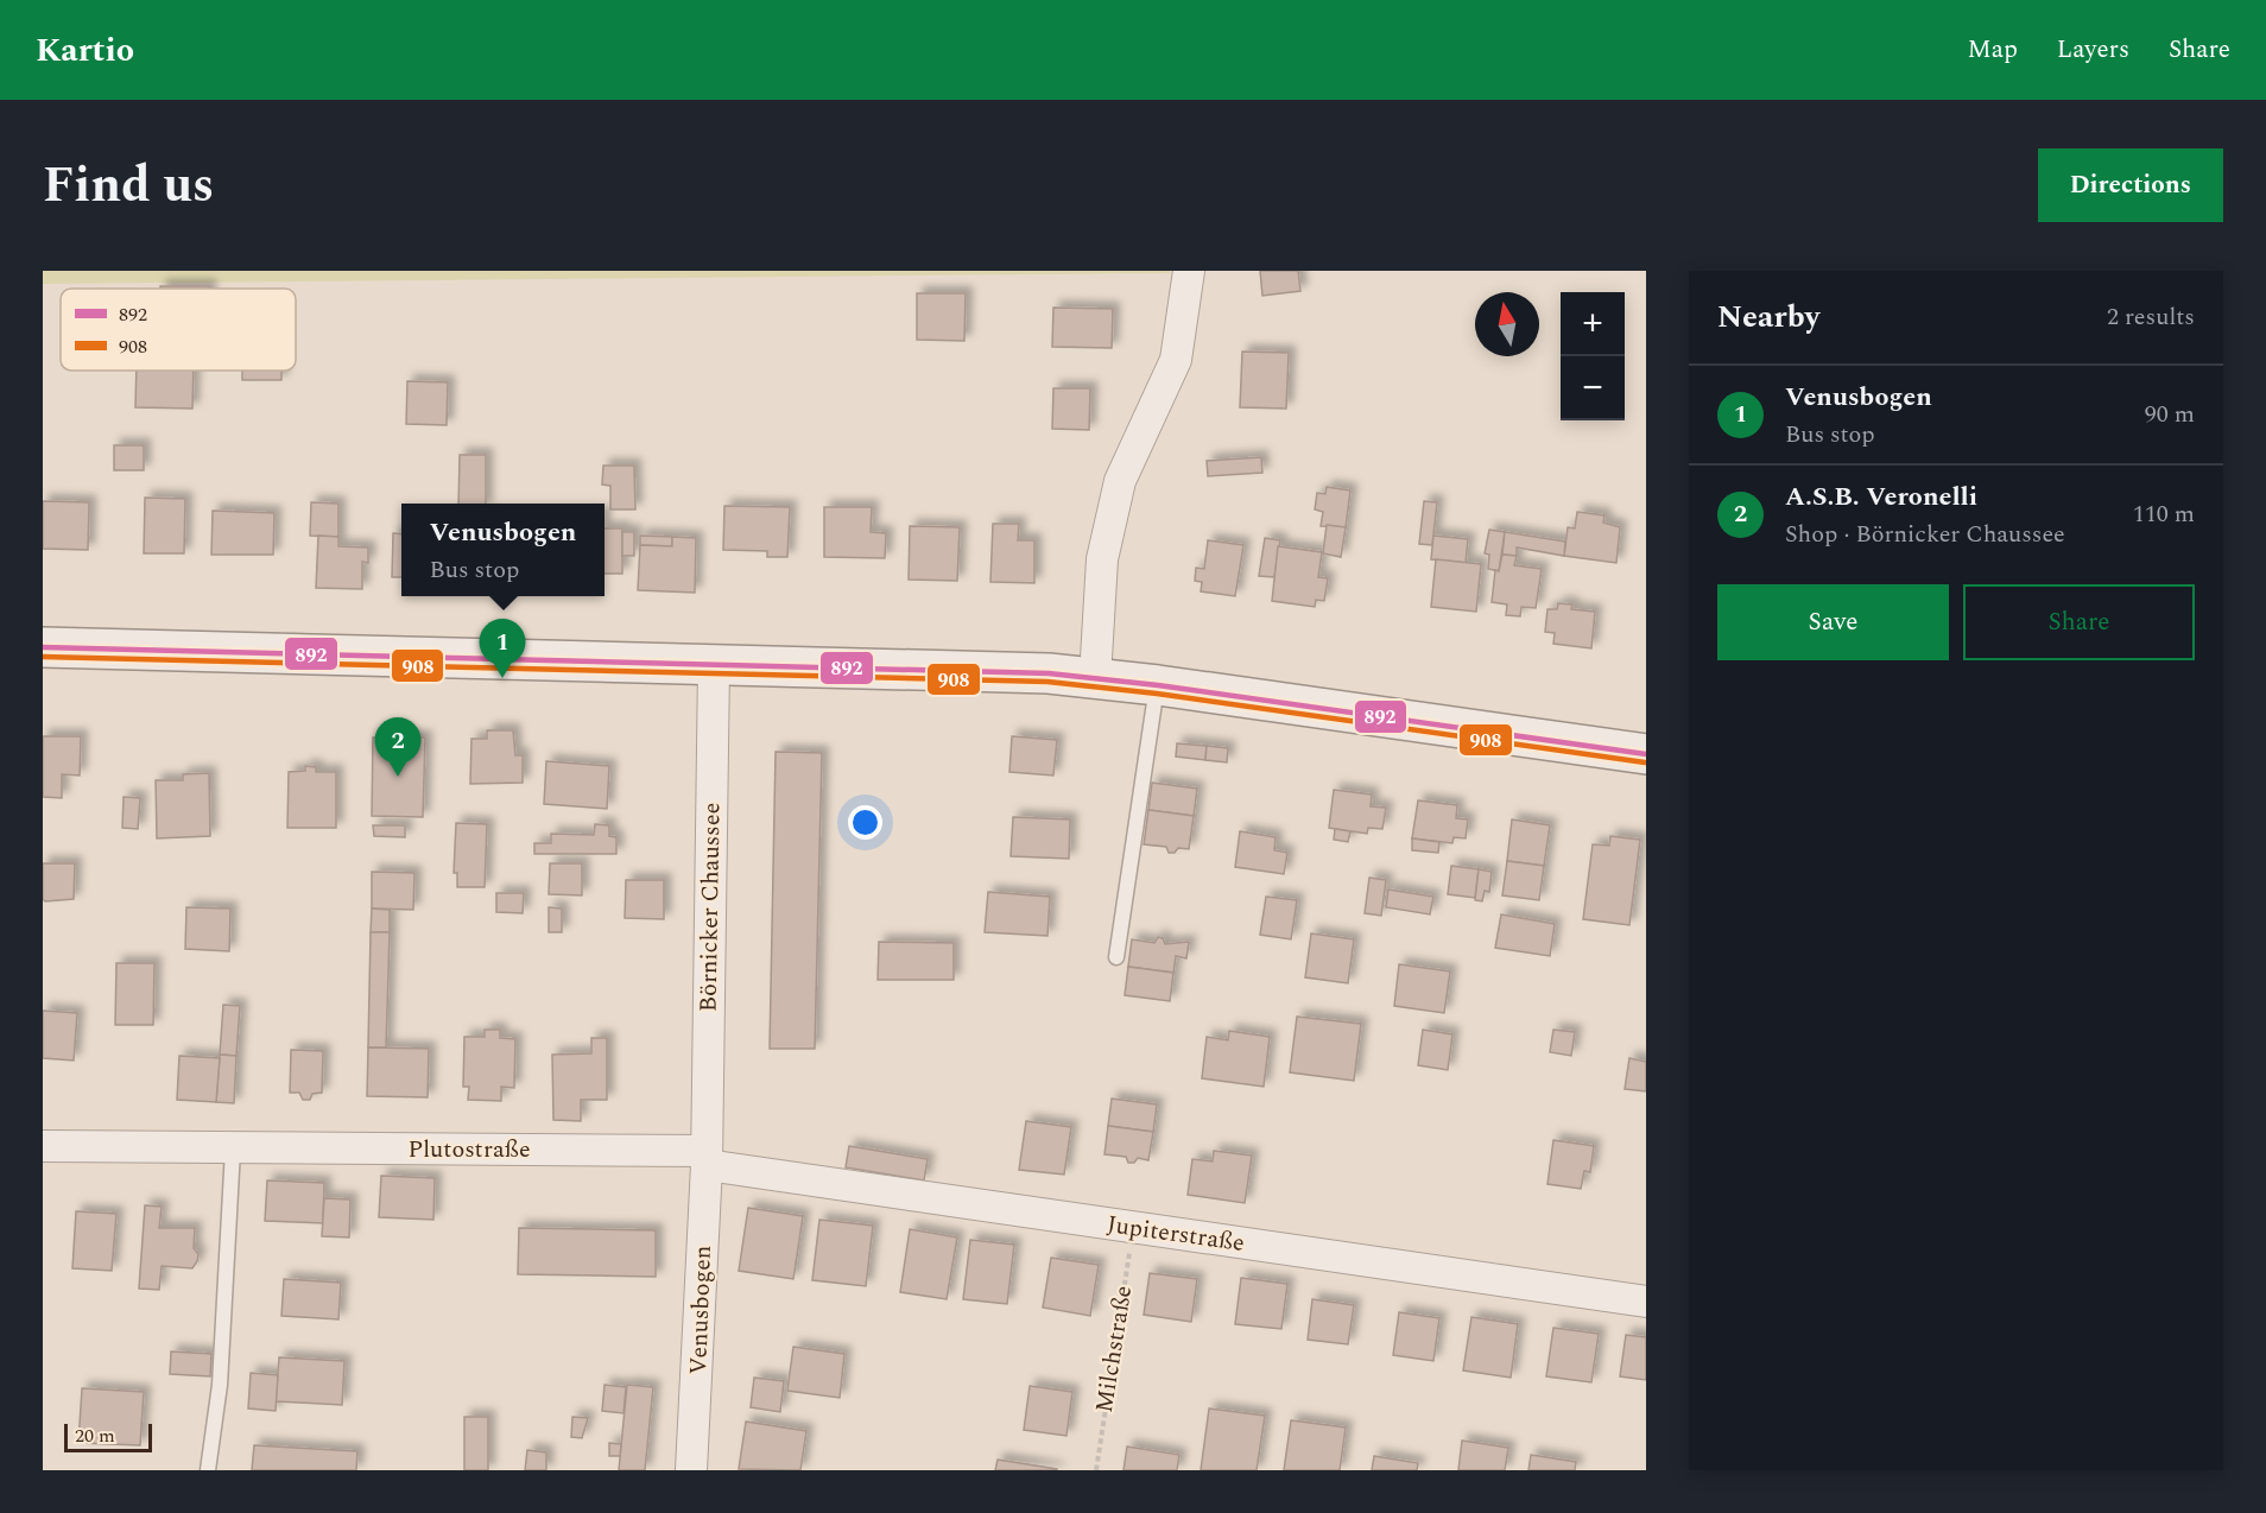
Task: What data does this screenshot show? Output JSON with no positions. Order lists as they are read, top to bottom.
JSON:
{
  "streets": {
    "street": [
      "Börnicker Chaussee",
      "Plutostraße",
      "Jupiterstraße",
      "Venusbogen"
    ],
    "path": ["Milchstraße"]
  },
  "crossings": [
    ["Börnicker Chaussee", "Plutostraße"],
    ["Börnicker Chaussee", "Jupiterstraße"],
    ["Börnicker Chaussee", "Venusbogen"],
    ["Plutostraße", "Jupiterstraße"],
    ["Plutostraße", "Venusbogen"],
    ["Jupiterstraße", "Venusbogen"],
    ["Jupiterstraße", "Milchstraße"]
  ],
  "lines": ["transit line 892", "transit line 908"],
  "legend": ["892", "908"],
  "scale_bar": "20 m",
  "north": "top",
  "page": {
    "header": "Kartio",
    "nav": ["Map", "Layers", "Share"],
    "title": "Find us",
    "buttons": [
      "Directions",
      ["Save", "Share"]
    ],
    "heading": ["Nearby", "2 results"],
    "map_buttons": ["+", "−"],
    "list": [
      {
        "mark": "1",
        "name": "Venusbogen",
        "note": "Bus stop",
        "value": "90 m"
      },
      {
        "mark": "2",
        "name": "A.S.B. Veronelli",
        "note": "Shop · Börnicker Chaussee",
        "value": "110 m"
      }
    ],
    "popup": ["Venusbogen", "Bus stop"],
    "pins": ["1", "2"],
    "scale": "20 m"
  }
}
